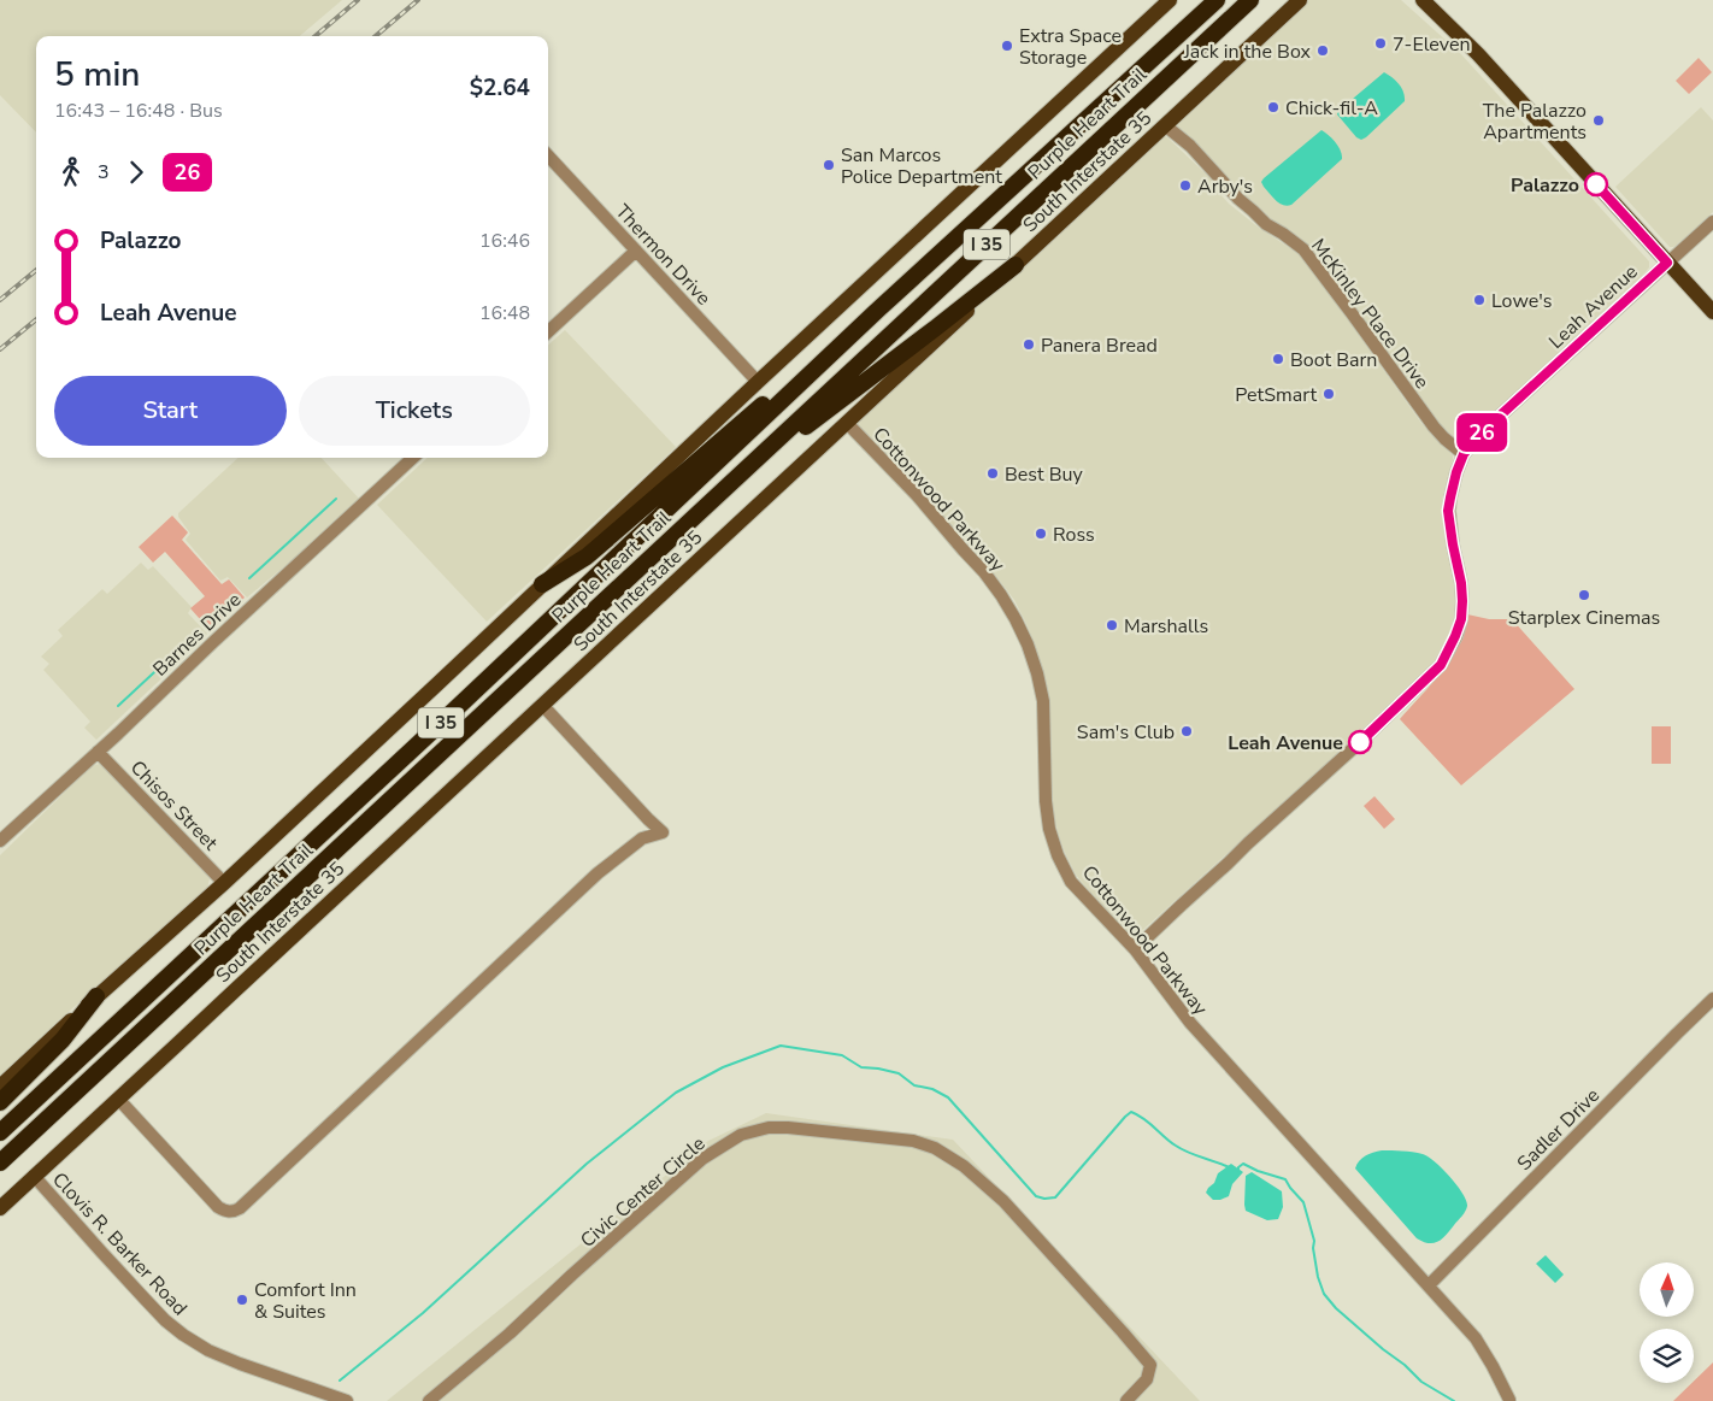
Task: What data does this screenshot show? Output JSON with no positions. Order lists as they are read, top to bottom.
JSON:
{
  "streets": {
    "highway": ["Purple Heart Trail", "I 35"],
    "main road": ["South Interstate 35"],
    "street": [
      "Thermon Drive",
      "Leah Avenue",
      "McKinley Place Drive",
      "Cottonwood Parkway",
      "Barnes Drive",
      "Chisos Street",
      "Sadler Drive",
      "Civic Center Circle",
      "Clovis R. Barker Road"
    ]
  },
  "crossings": [
    ["South Interstate 35", "McKinley Place Drive"],
    ["South Interstate 35", "Cottonwood Parkway"],
    ["South Interstate 35", "Clovis R. Barker Road"],
    ["Leah Avenue", "McKinley Place Drive"],
    ["Leah Avenue", "Cottonwood Parkway"],
    ["Cottonwood Parkway", "Sadler Drive"],
    ["Barnes Drive", "Chisos Street"]
  ],
  "places": [
    "7-Eleven",
    "Extra Space Storage",
    "Jack in the Box",
    "Chick-fil-A",
    "The Palazzo Apartments",
    "San Marcos Police Department",
    "Palazzo",
    "Arby's",
    "Lowe's",
    "Panera Bread",
    "Boot Barn",
    "PetSmart",
    "Best Buy",
    "Ross",
    "Starplex Cinemas",
    "Marshalls",
    "Sam's Club",
    "Leah Avenue",
    "Comfort Inn & Suites"
  ],
  "lines": ["bus line 26"],
  "north": "top",
  "page": {
    "on_map": "26",
    "heading": ["5 min", "16:43 – 16:48 · Bus", "$2.64"],
    "legs": ["3", "26"],
    "list": [
      {
        "name": "Palazzo",
        "value": "16:46"
      },
      {
        "name": "Leah Avenue",
        "value": "16:48"
      }
    ],
    "buttons": ["Start", "Tickets"]
  }
}
